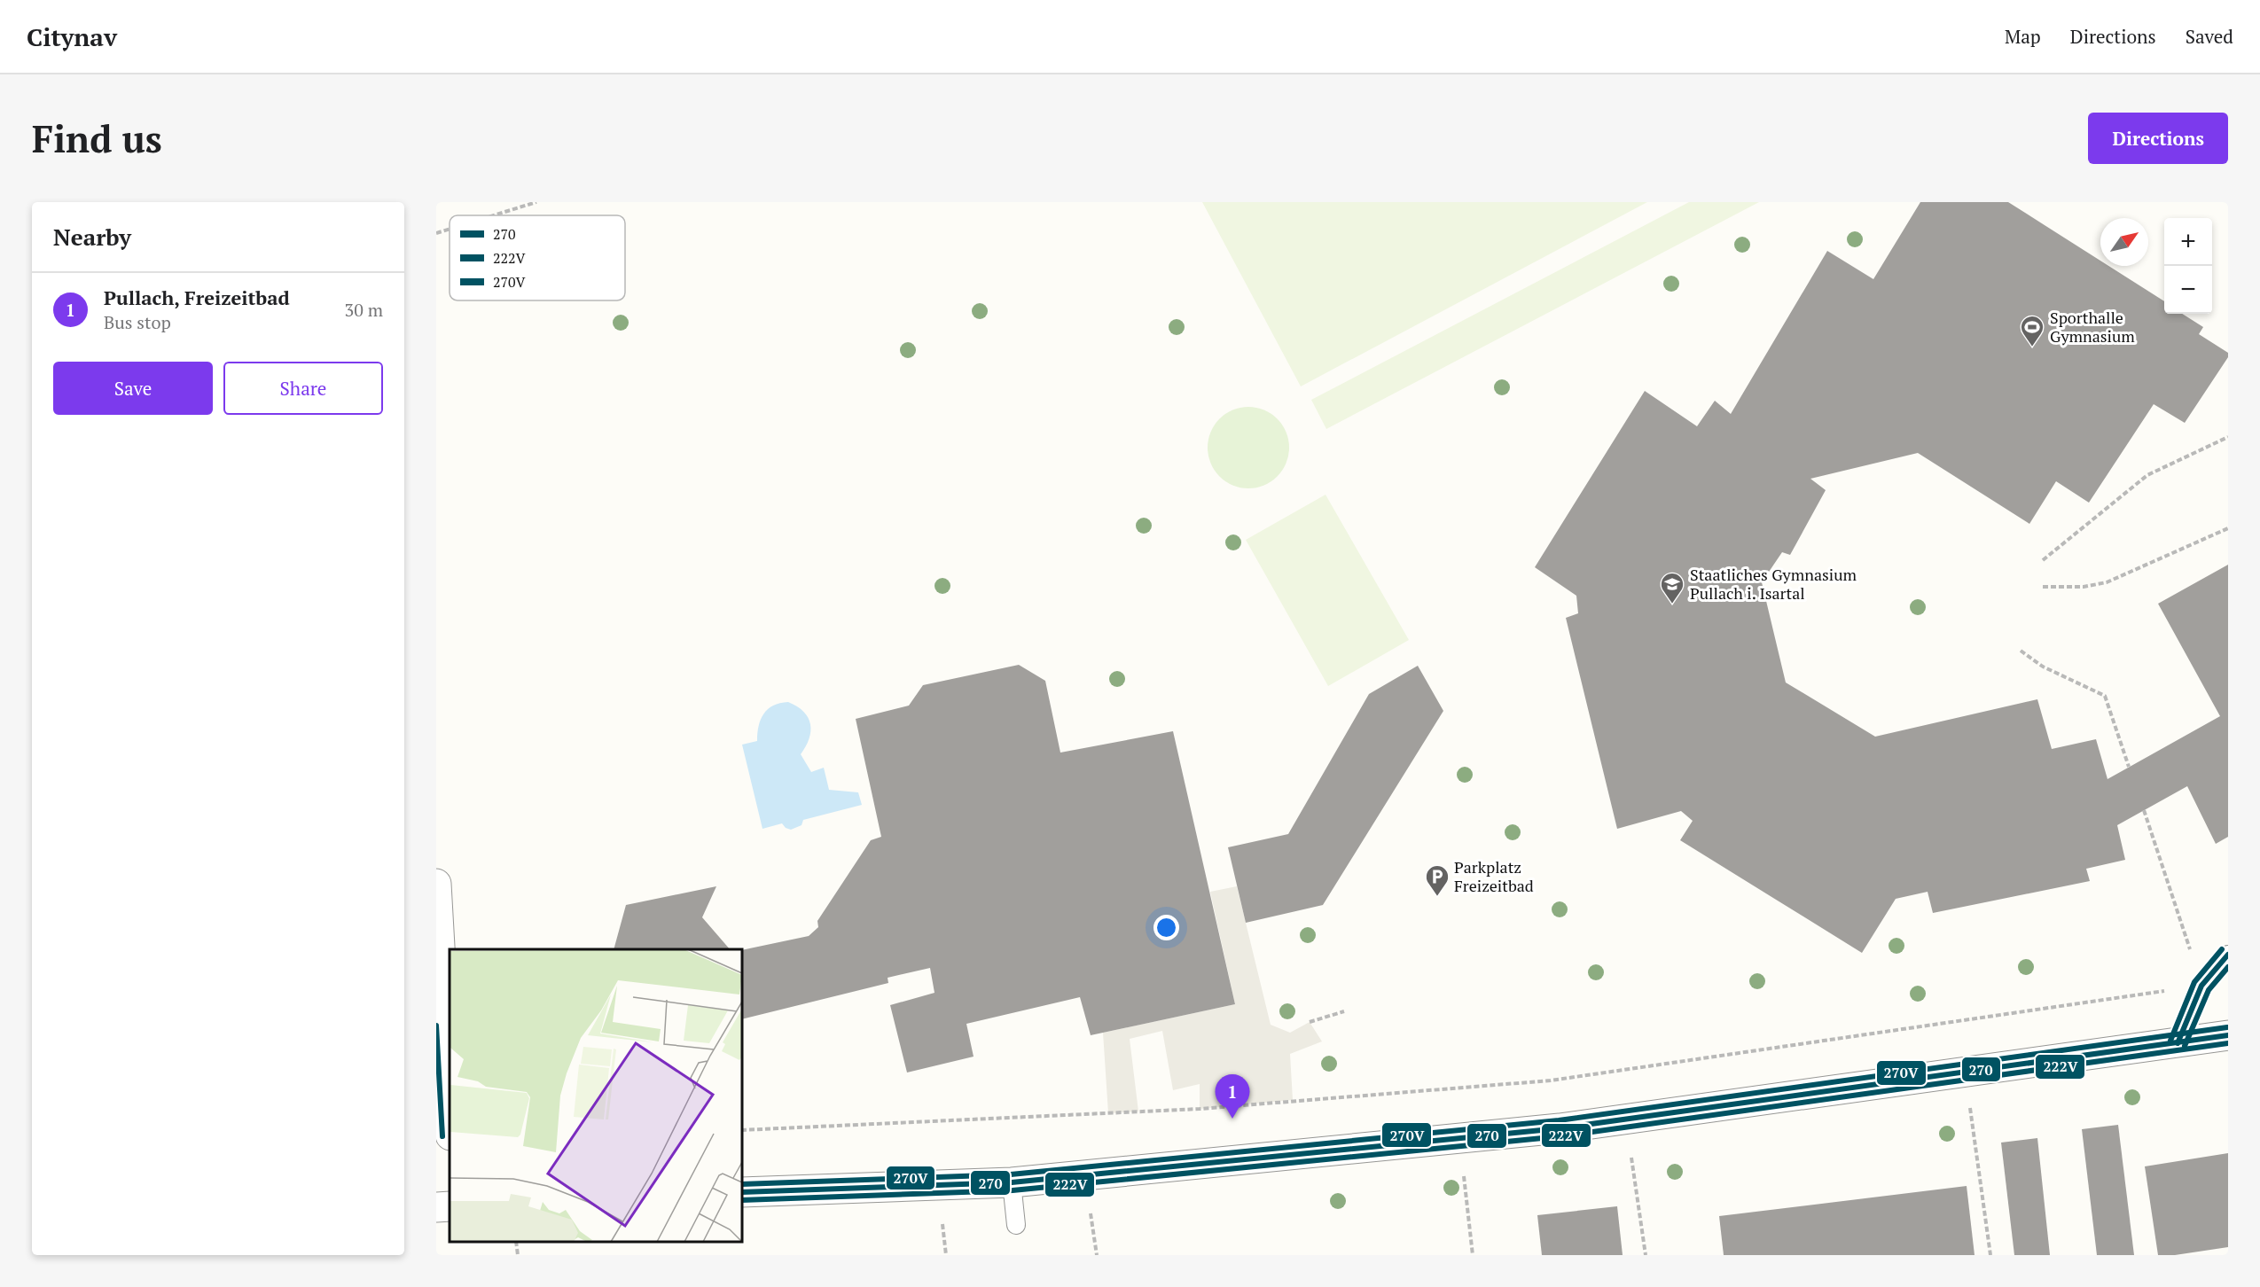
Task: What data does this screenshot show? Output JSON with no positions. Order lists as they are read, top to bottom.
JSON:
{
  "places": {
    "sports": ["Sporthalle Gymnasium"],
    "school or university": ["Staatliches Gymnasium Pullach i. Isartal"],
    "parking": ["Parkplatz Freizeitbad"]
  },
  "lines": ["transit line 270V", "transit line 270", "transit line 222V"],
  "legend": ["270", "222V", "270V"],
  "north": "top right",
  "page": {
    "header": "Citynav",
    "nav": ["Map", "Directions", "Saved"],
    "buttons": [
      "Directions",
      ["Save", "Share"]
    ],
    "title": "Find us",
    "heading": "Nearby",
    "map_buttons": ["+", "−"],
    "list": [
      {
        "mark": "1",
        "name": "Pullach, Freizeitbad",
        "note": "Bus stop",
        "value": "30 m"
      }
    ],
    "pins": "1"
  }
}
